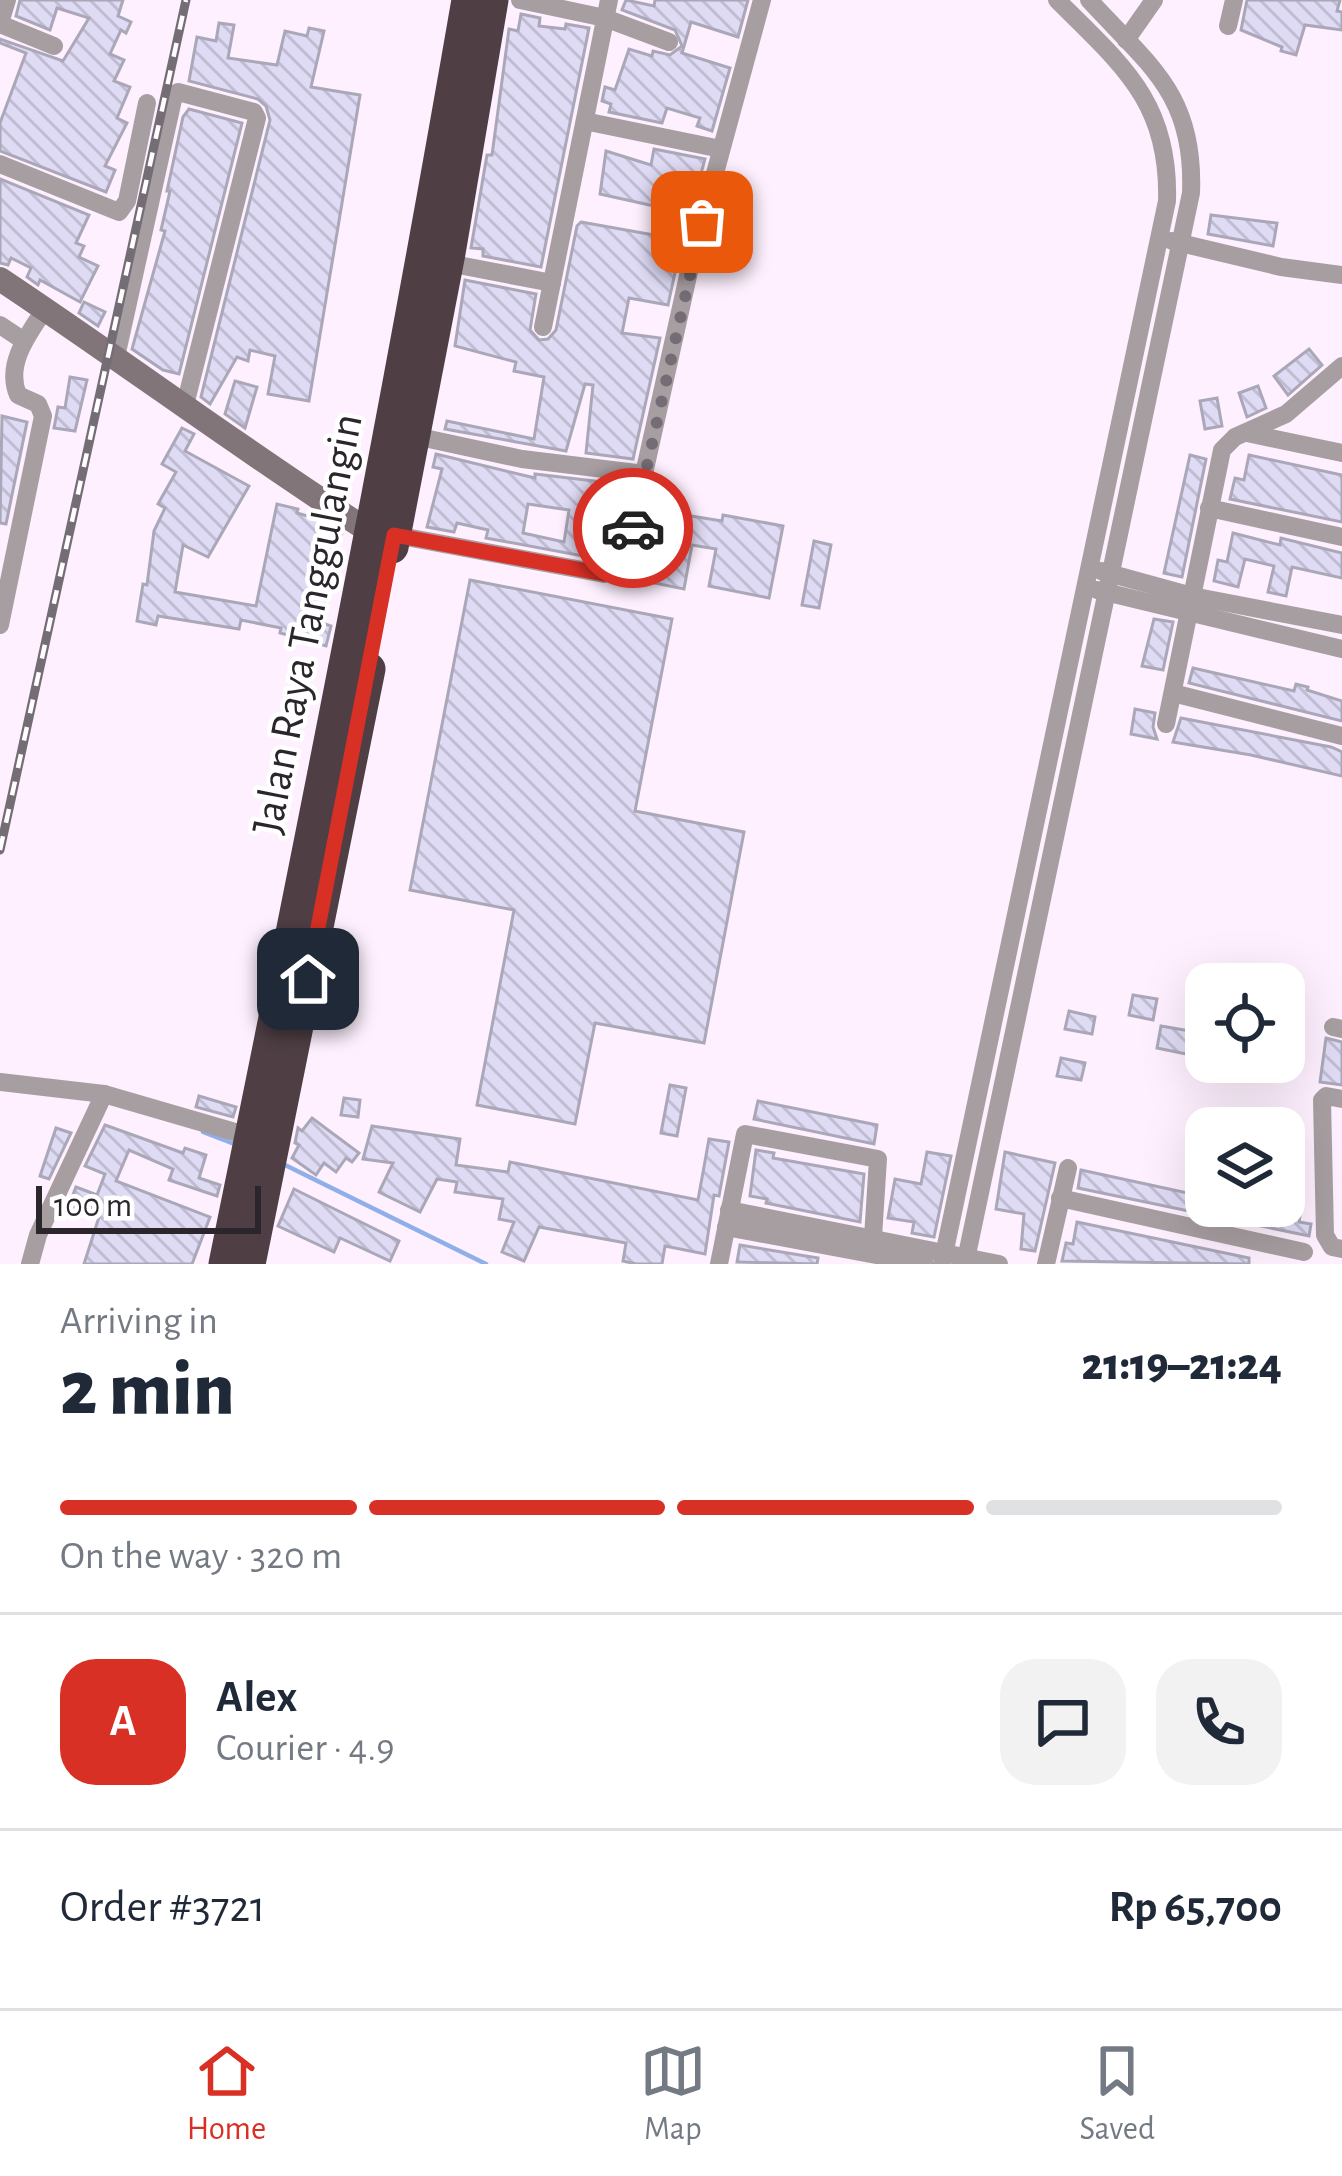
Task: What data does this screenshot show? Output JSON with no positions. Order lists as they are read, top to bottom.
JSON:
{
  "streets": {
    "highway": ["Jalan Raya Tanggulangin"]
  },
  "scale_bar": "100 m",
  "page": {
    "scale": "100 m",
    "heading": ["2 min", "Arriving in", "21:19–21:24"],
    "panel": [
      "Alex",
      "Courier · 4.9",
      "Order #3721",
      "Rp 65,700"
    ],
    "bar": "On the way · 320 m",
    "round": "A",
    "tabs": ["Home", "Map", "Saved"]
  }
}
